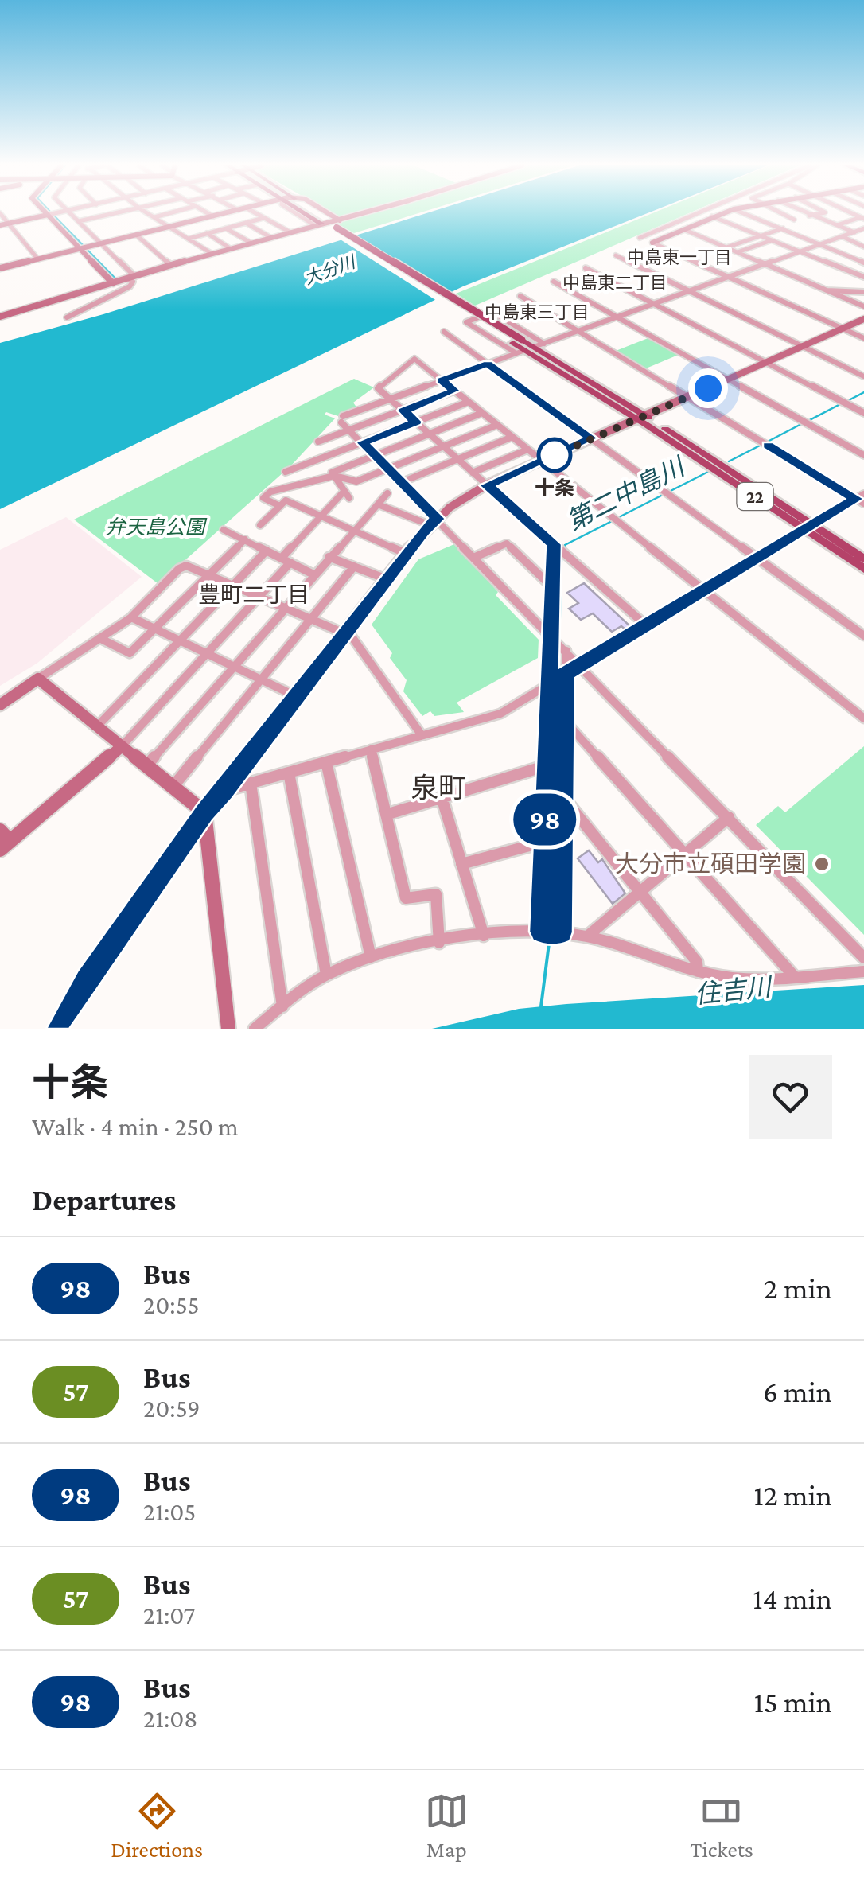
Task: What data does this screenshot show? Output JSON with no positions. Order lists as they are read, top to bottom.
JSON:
{
  "streets": {
    "main road": ["22"]
  },
  "districts": [
    "中島東一丁目",
    "中島東二丁目",
    "中島東三丁目",
    "豊町二丁目",
    "泉町"
  ],
  "water": ["大分川", "第二中島川", "住吉川"],
  "parks": ["弁天島公園"],
  "places": ["十条", "大分市立碩田学園"],
  "lines": ["bus line 98"],
  "page": {
    "on_map": "98",
    "heading": [
      ["十条", "Walk · 4 min · 250 m"],
      "Departures"
    ],
    "list": [
      {
        "mark": "98",
        "name": "Bus",
        "note": "20:55",
        "value": "2 min"
      },
      {
        "mark": "57",
        "name": "Bus",
        "note": "20:59",
        "value": "6 min"
      },
      {
        "mark": "98",
        "name": "Bus",
        "note": "21:05",
        "value": "12 min"
      },
      {
        "mark": "57",
        "name": "Bus",
        "note": "21:07",
        "value": "14 min"
      },
      {
        "mark": "98",
        "name": "Bus",
        "note": "21:08",
        "value": "15 min"
      }
    ],
    "tabs": ["Directions", "Map", "Tickets"]
  }
}
